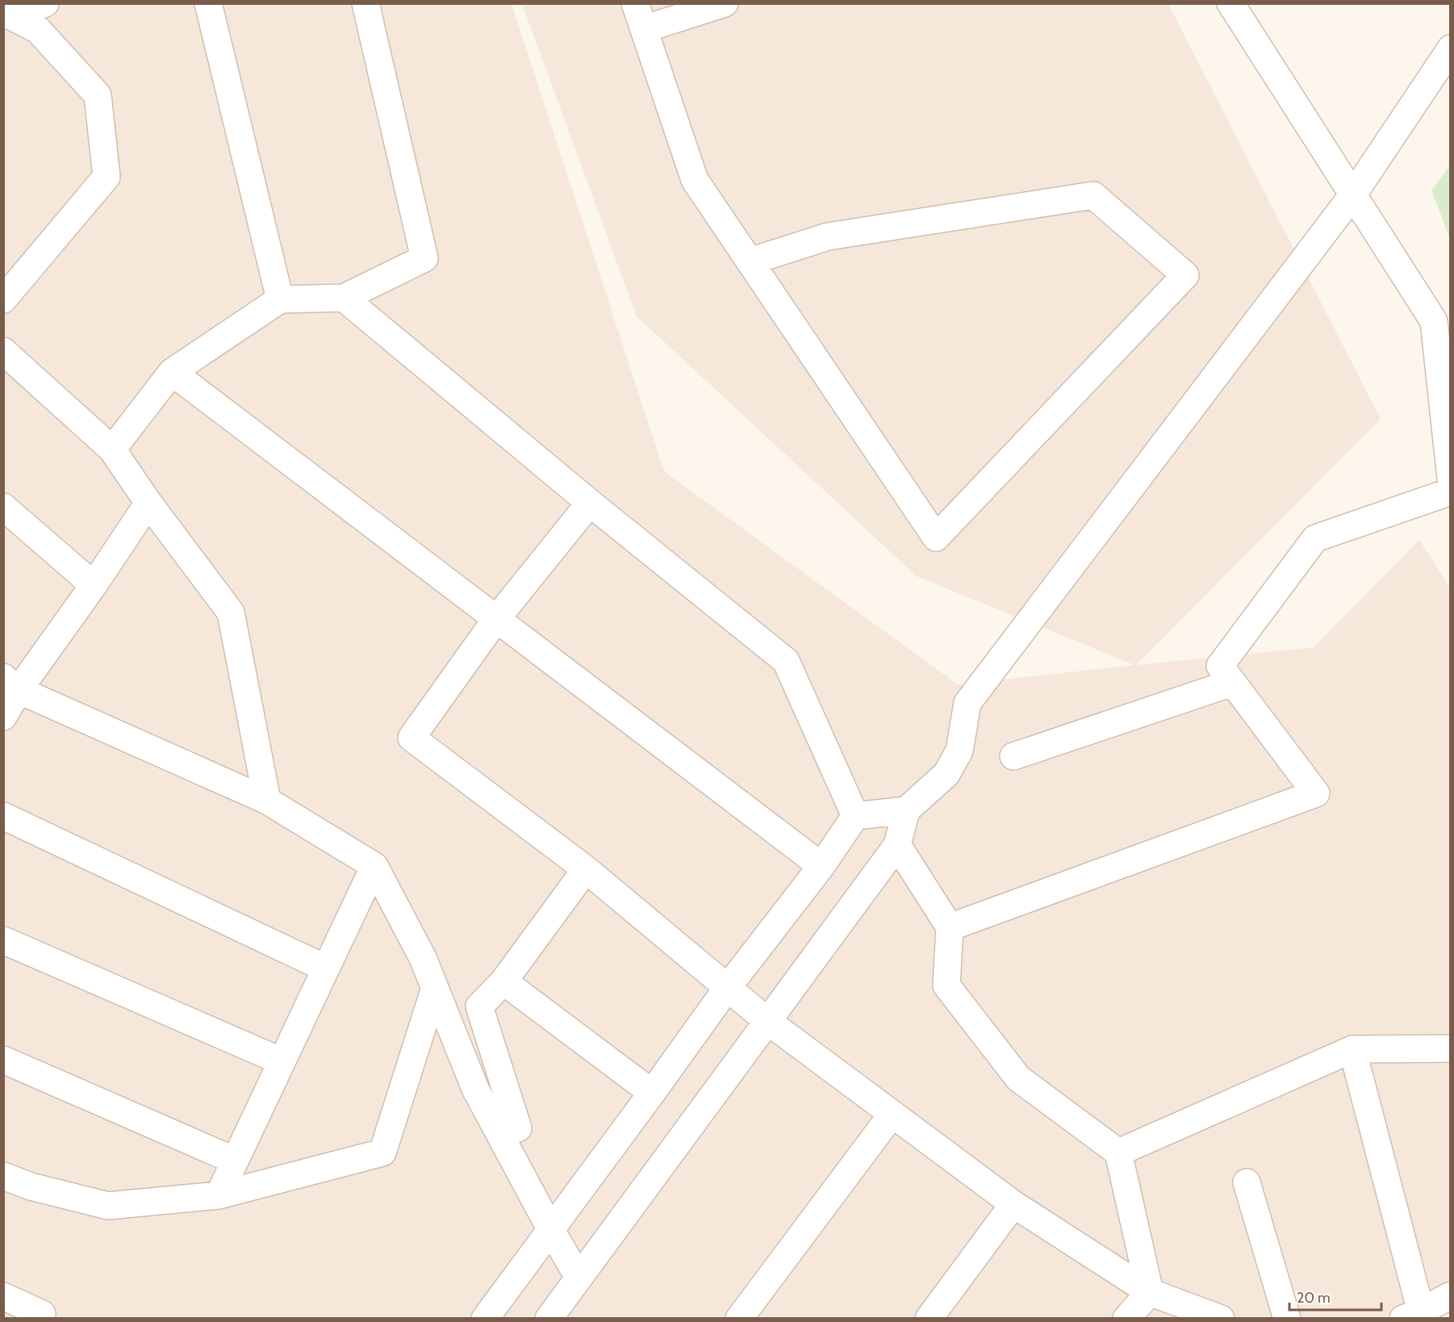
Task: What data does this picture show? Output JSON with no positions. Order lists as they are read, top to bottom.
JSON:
{
  "scale_bar": "20 m"
}
